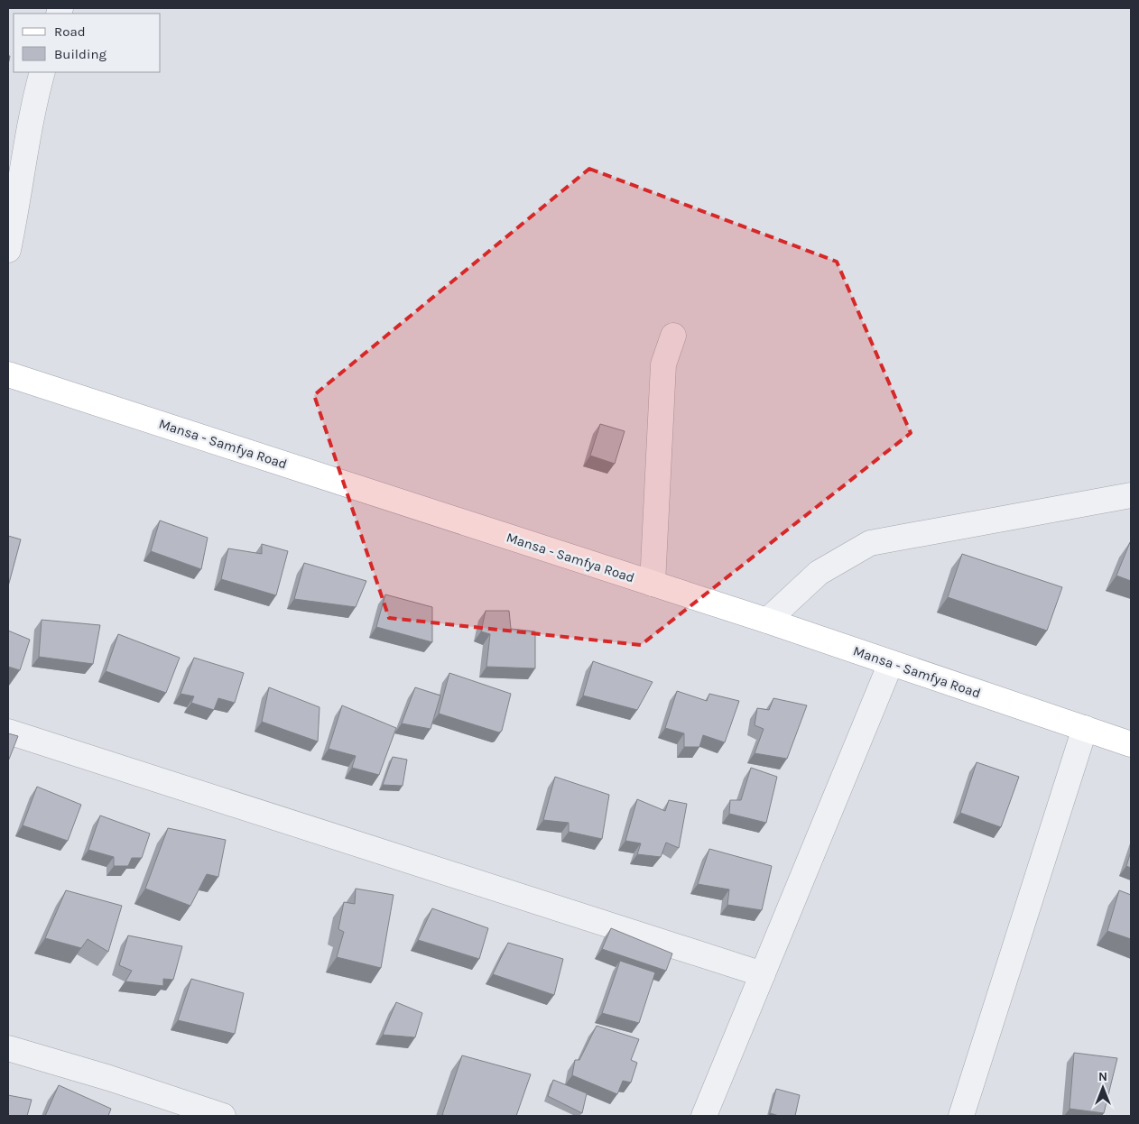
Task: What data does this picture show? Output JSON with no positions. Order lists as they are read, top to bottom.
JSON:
{
  "streets": {
    "main road": ["Mansa - Samfya Road"]
  },
  "legend": ["Road", "Building"],
  "north": "top"
}
